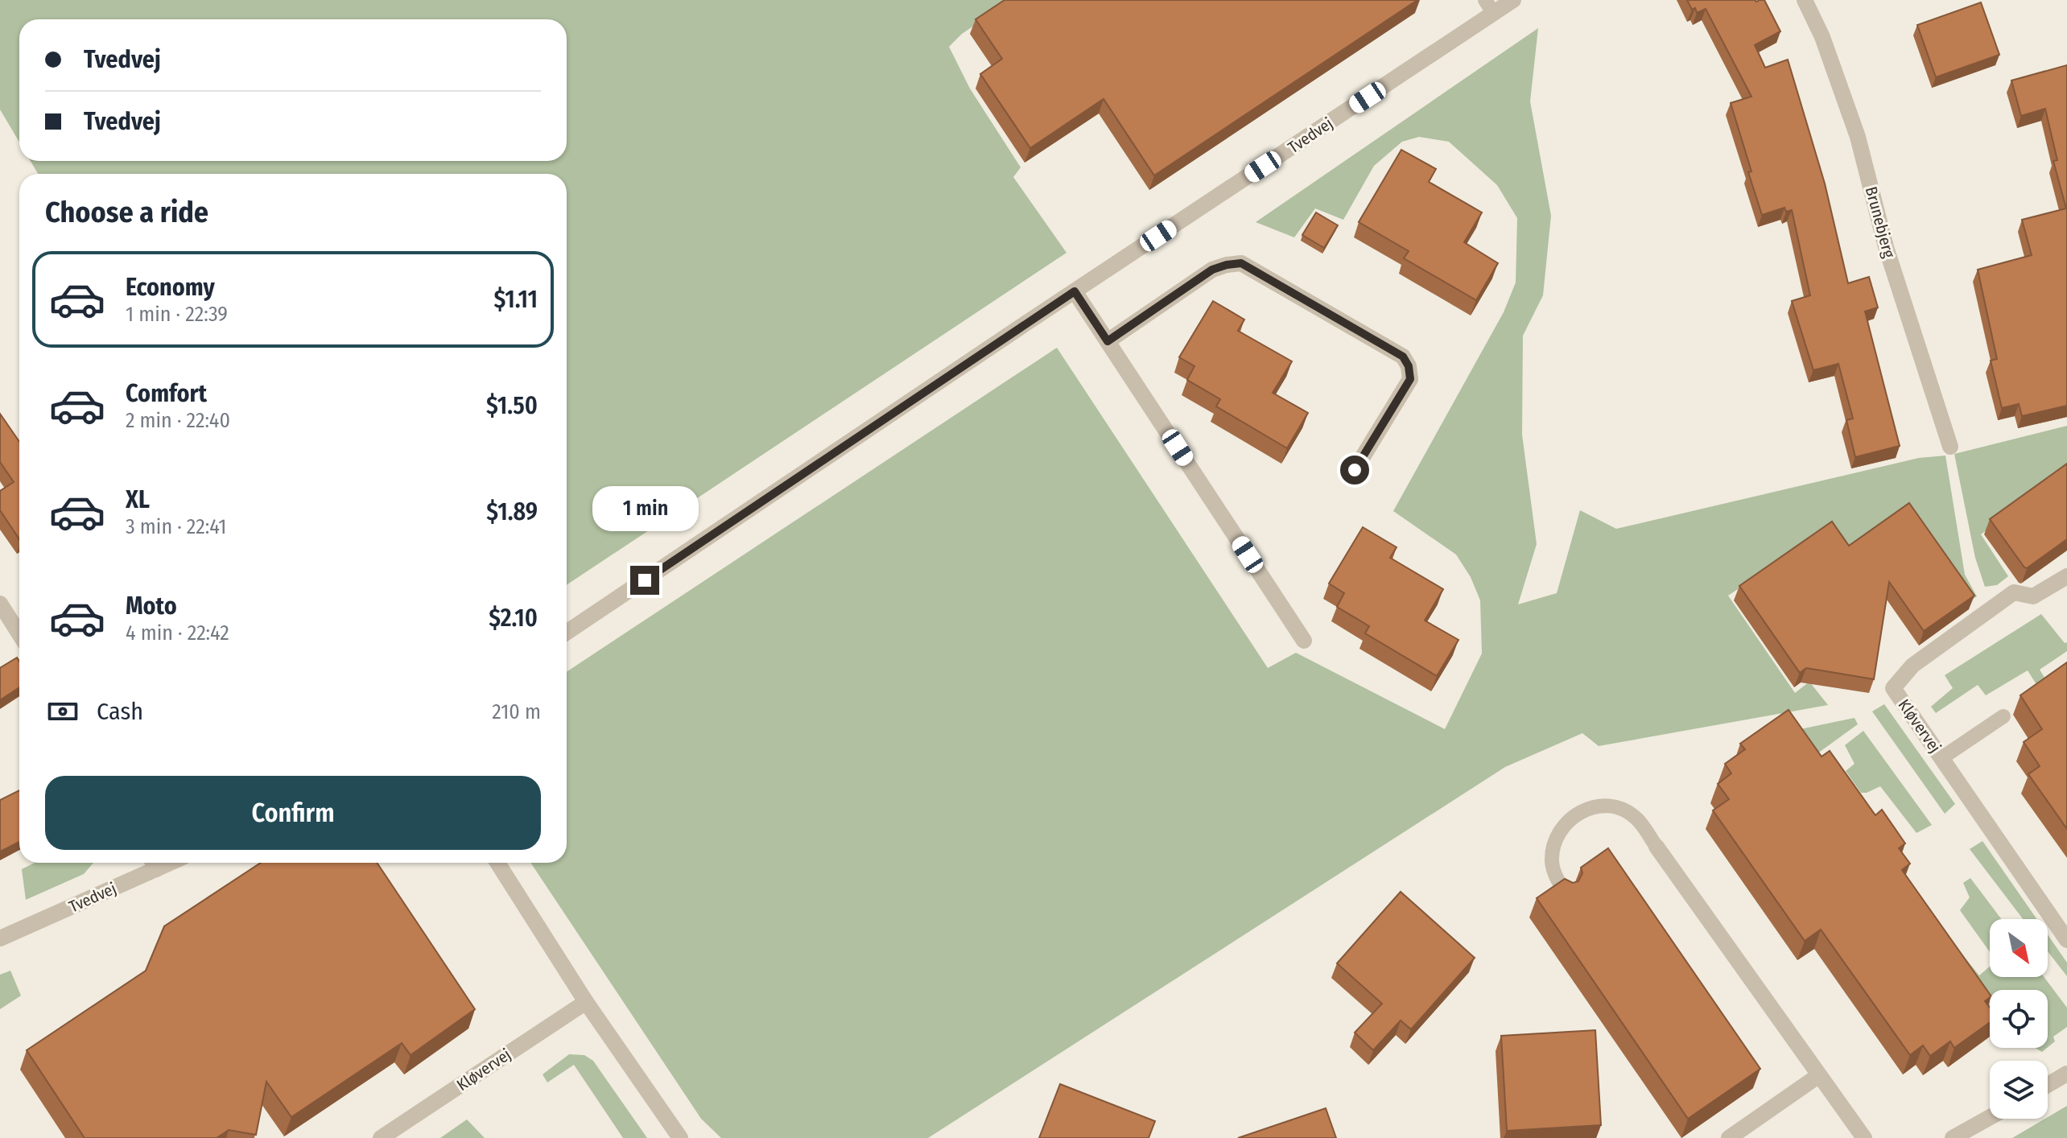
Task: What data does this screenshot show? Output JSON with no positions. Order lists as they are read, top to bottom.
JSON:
{
  "streets": {
    "street": ["Tvedvej", "Brunebjerg", "Kløvervej"]
  },
  "north": "bottom right",
  "page": {
    "banner": ["Tvedvej", "Tvedvej"],
    "heading": "Choose a ride",
    "list": [
      {
        "name": "Economy",
        "note": "1 min · 22:39",
        "value": "$1.11"
      },
      {
        "name": "Comfort",
        "note": "2 min · 22:40",
        "value": "$1.50"
      },
      {
        "name": "XL",
        "note": "3 min · 22:41",
        "value": "$1.89"
      },
      {
        "name": "Moto",
        "note": "4 min · 22:42",
        "value": "$2.10"
      }
    ],
    "bubble": "1 min",
    "pay": ["Cash", "210 m"],
    "buttons": "Confirm"
  }
}
